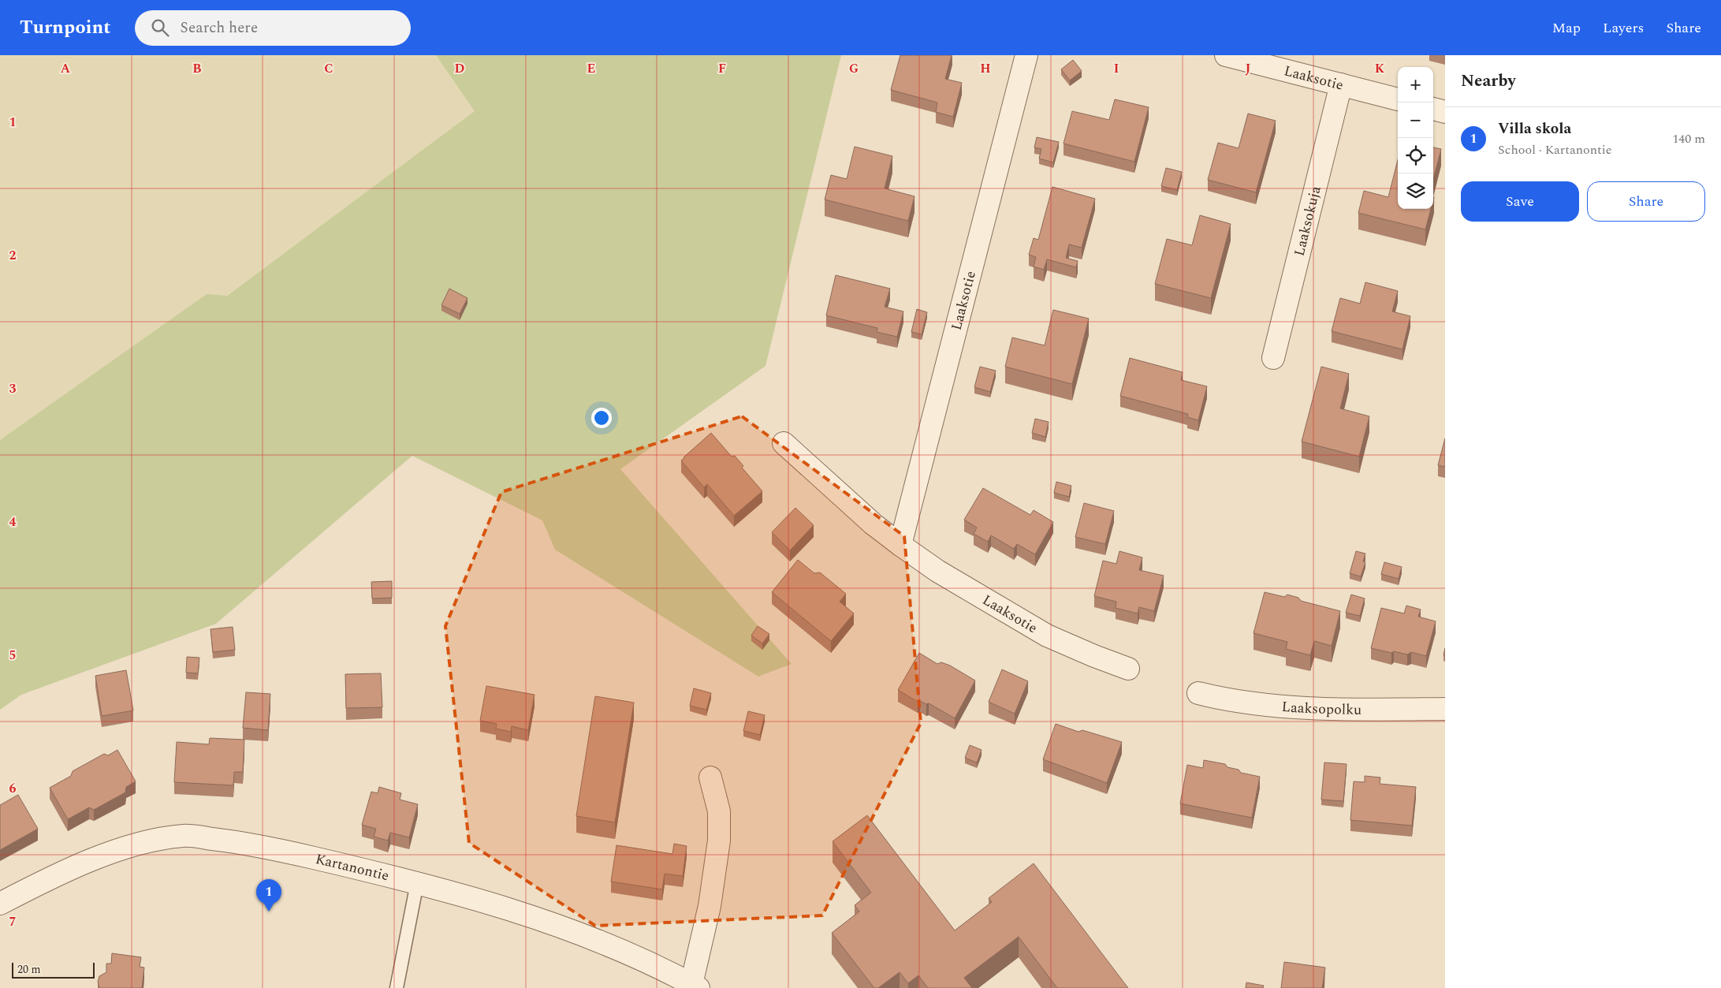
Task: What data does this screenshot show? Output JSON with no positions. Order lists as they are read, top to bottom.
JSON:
{
  "streets": {
    "street": [
      "Laaksotie",
      "Laaksokuja",
      "Laaksopolku",
      "Kartanontie"
    ]
  },
  "crossings": [
    ["Laaksotie", "Laaksokuja"]
  ],
  "scale_bar": "20 m",
  "page": {
    "header": "Turnpoint",
    "search": "Search here",
    "nav": ["Map", "Layers", "Share"],
    "heading": "Nearby",
    "map_buttons": ["+", "−"],
    "list": [
      {
        "mark": "1",
        "name": "Villa skola",
        "note": "School · Kartanontie",
        "value": "140 m"
      }
    ],
    "buttons": ["Save", "Share"],
    "pins": "1",
    "scale": "20 m"
  },
  "grid": {
    "columns": [
      "A",
      "B",
      "C",
      "D",
      "E",
      "F",
      "G",
      "H",
      "I",
      "J",
      "K"
    ],
    "rows": [
      "1",
      "2",
      "3",
      "4",
      "5",
      "6",
      "7"
    ]
  }
}
